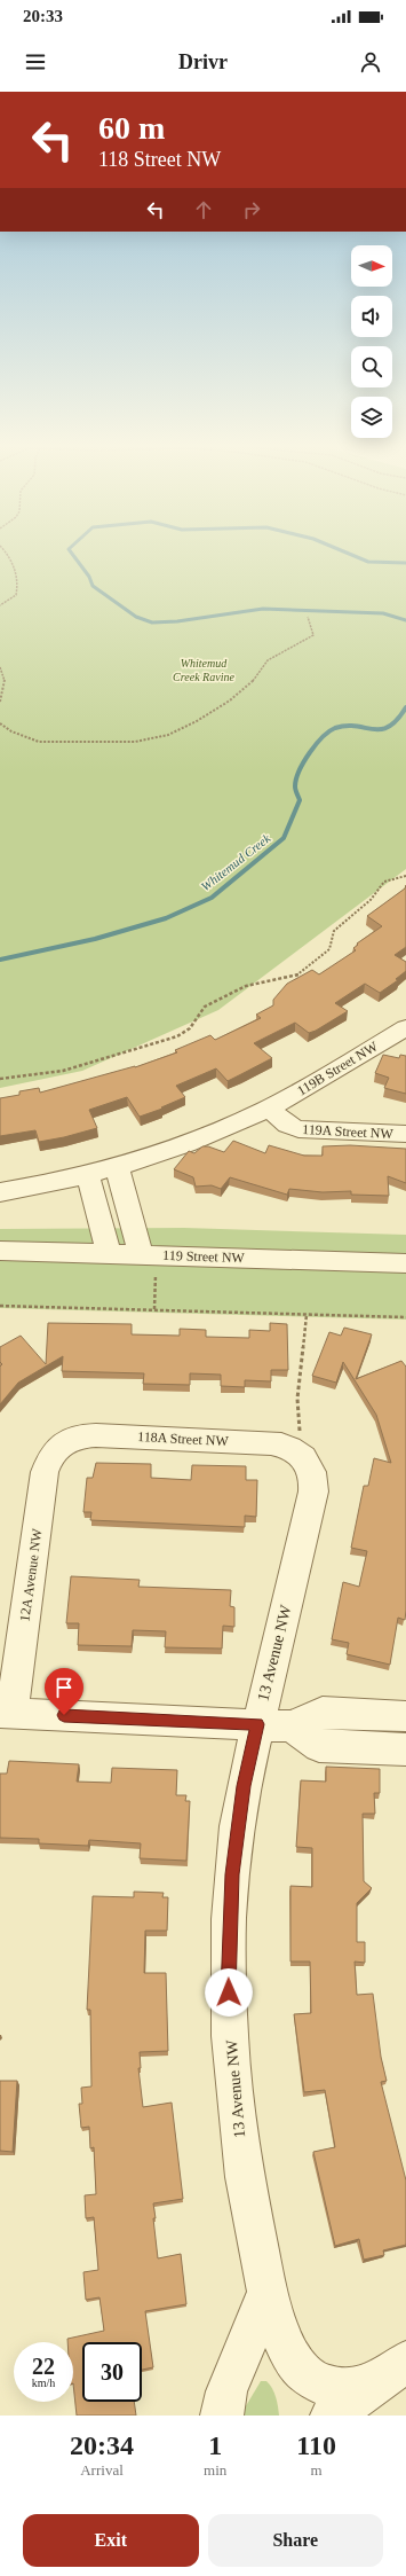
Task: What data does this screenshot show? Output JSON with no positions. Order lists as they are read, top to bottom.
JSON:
{
  "streets": {
    "street": [
      "119B Street NW",
      "119A Street NW",
      "119 Street NW",
      "118A Street NW",
      "12A Avenue NW",
      "13 Avenue NW"
    ]
  },
  "crossings": [
    ["119B Street NW", "119A Street NW"],
    ["118A Street NW", "12A Avenue NW"],
    ["118A Street NW", "13 Avenue NW"]
  ],
  "water": ["Whitemud Creek"],
  "parks": ["Whitemud Creek Ravine"],
  "north": "right",
  "page": {
    "status": "20:33",
    "header": "Drivr",
    "turn": ["60 m", "118 Street NW"],
    "speed": "22 km/h",
    "limit": "30",
    "eta": [
      "20:34",
      "Arrival",
      "1",
      "min",
      "110",
      "m"
    ],
    "buttons": ["Exit", "Share"]
  }
}
